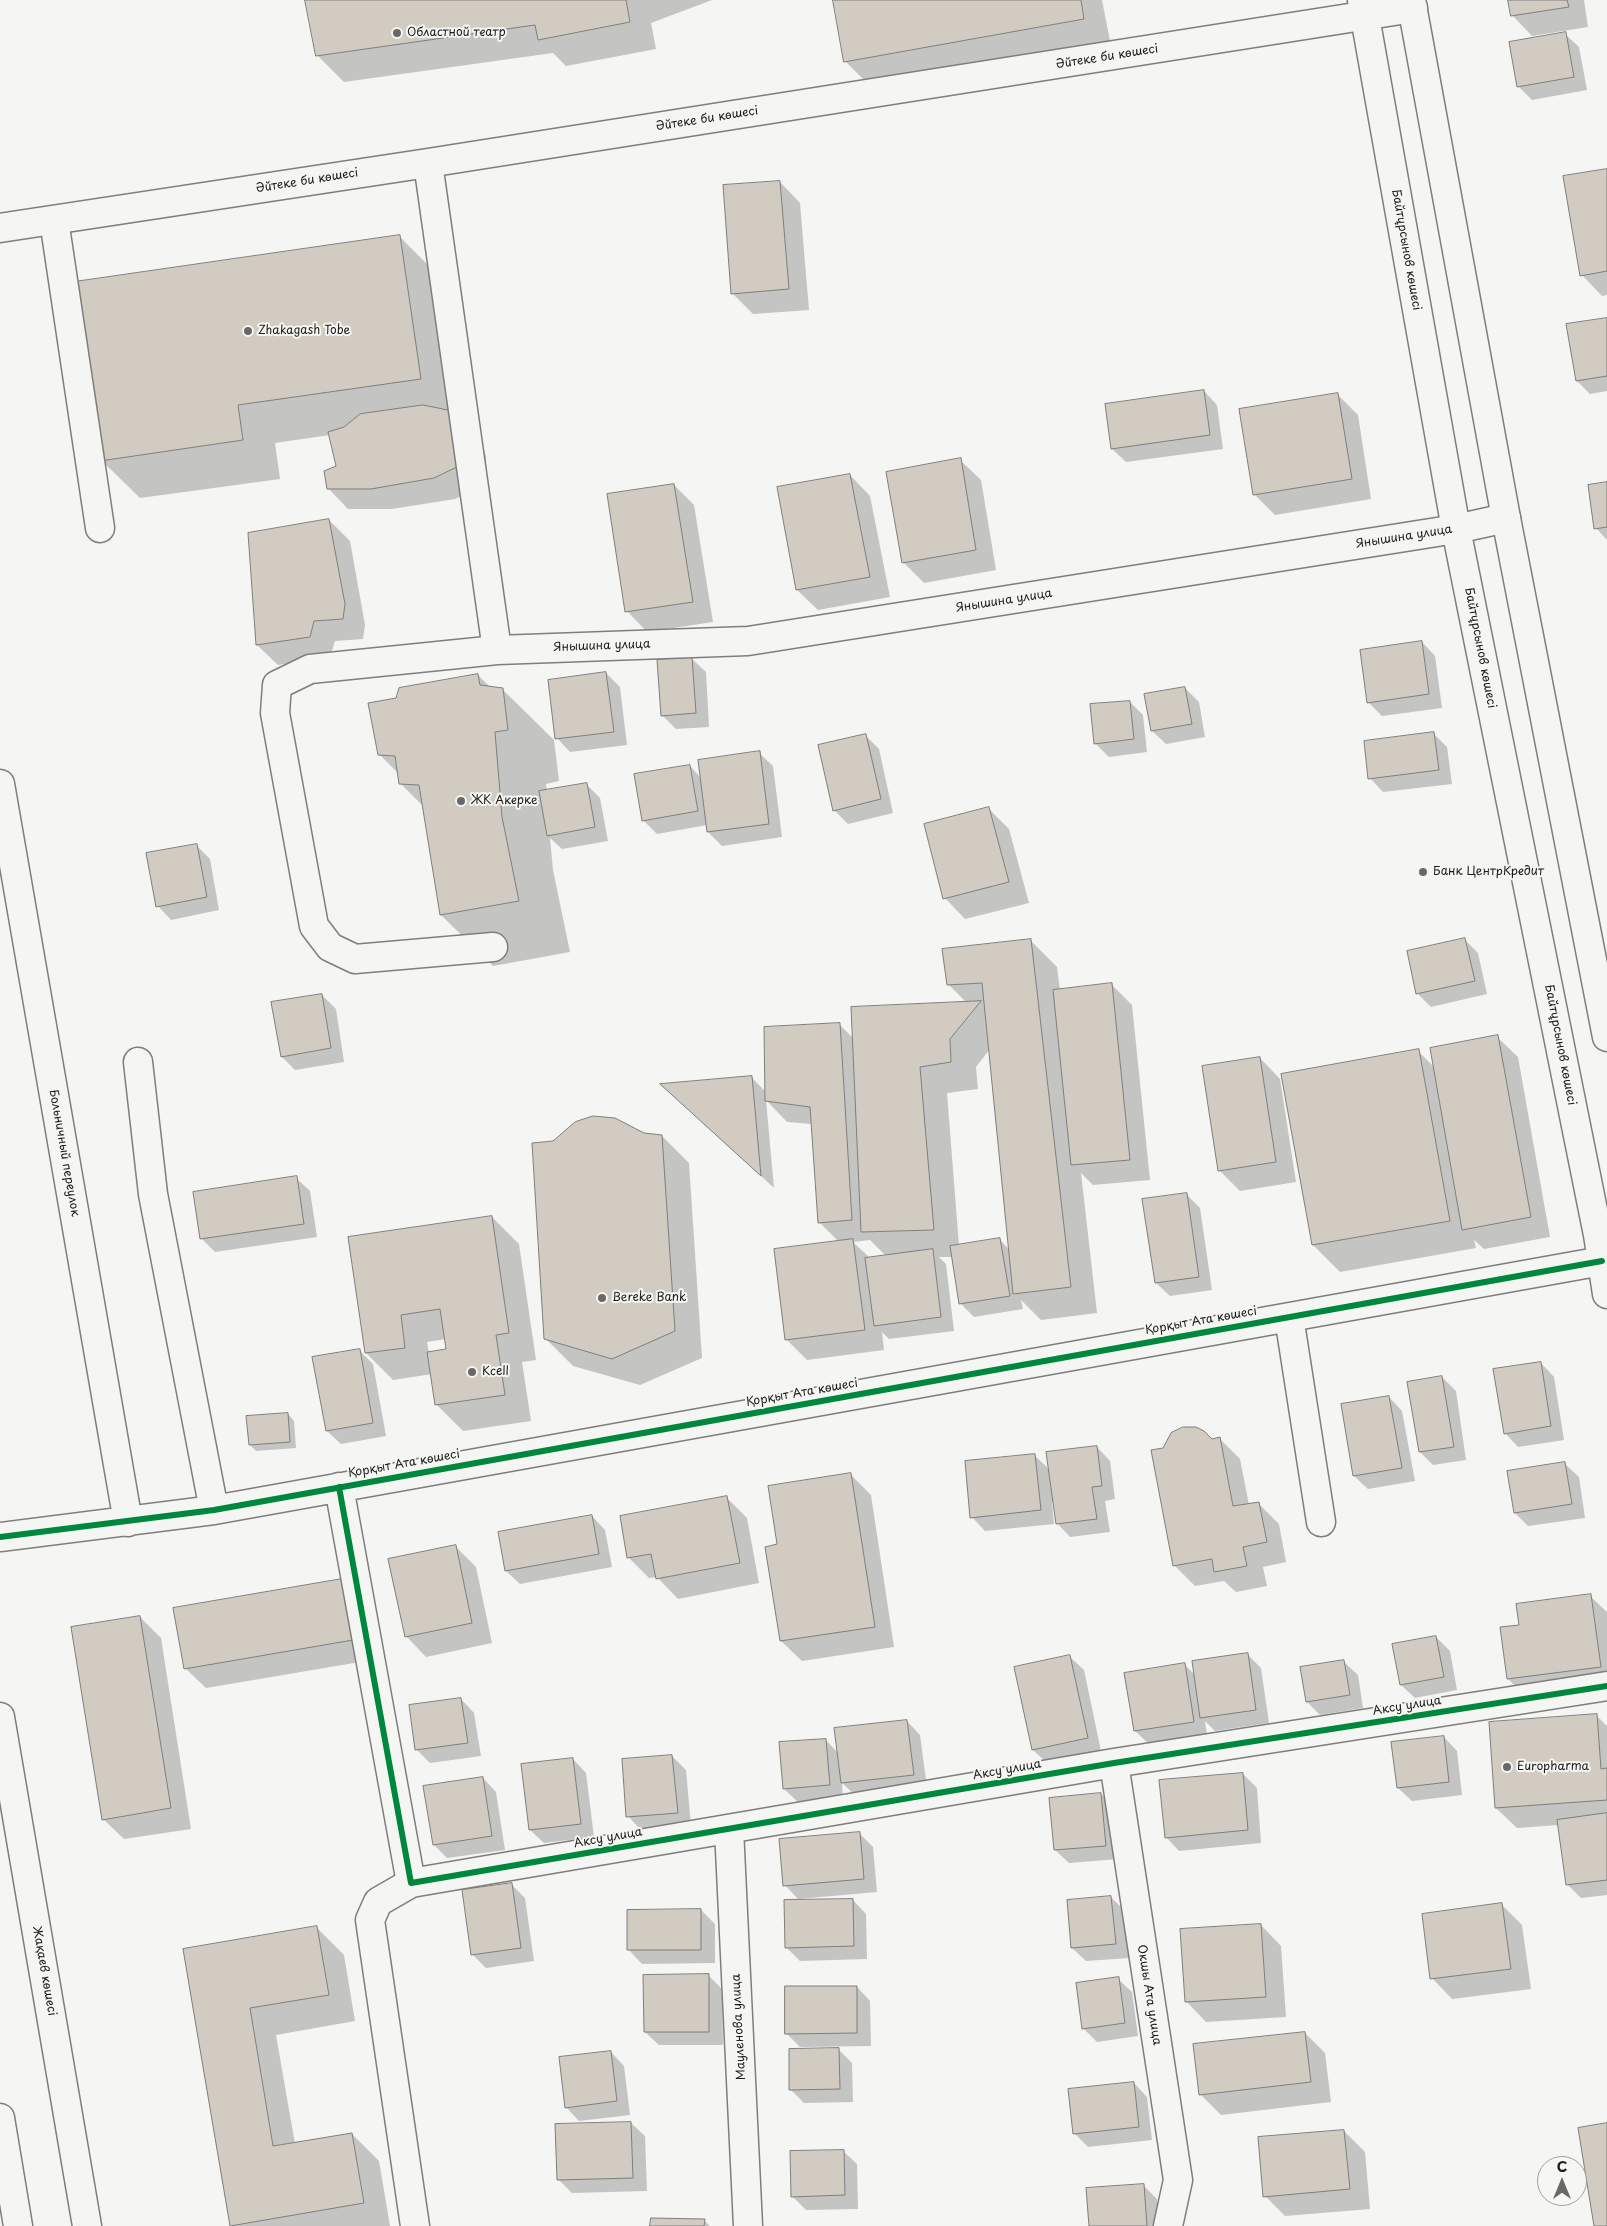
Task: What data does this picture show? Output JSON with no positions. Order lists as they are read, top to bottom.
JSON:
{
  "streets": {
    "street": [
      "Әйтеке би көшесі",
      "Байтұрсынов көшесі",
      "Янышина улица",
      "Больничный переулок",
      "Қорқыт Ата көшесі",
      "Аксу улица",
      "Жақаев көшесі",
      "Окшы Ата улица",
      "Мауленова улица"
    ]
  },
  "crossings": [
    ["Әйтеке би көшесі", "Байтұрсынов көшесі"],
    ["Байтұрсынов көшесі", "Янышина улица"],
    ["Байтұрсынов көшесі", "Қорқыт Ата көшесі"],
    ["Больничный переулок", "Қорқыт Ата көшесі"],
    ["Аксу улица", "Окшы Ата улица"],
    ["Аксу улица", "Мауленова улица"]
  ],
  "places": [
    "Областной театр",
    "Zhakagash Tobe",
    "ЖК Акерке",
    "Банк ЦентрКредит",
    "Bereke Bank",
    "Kcell",
    "Europharma"
  ],
  "north": "top"
}
